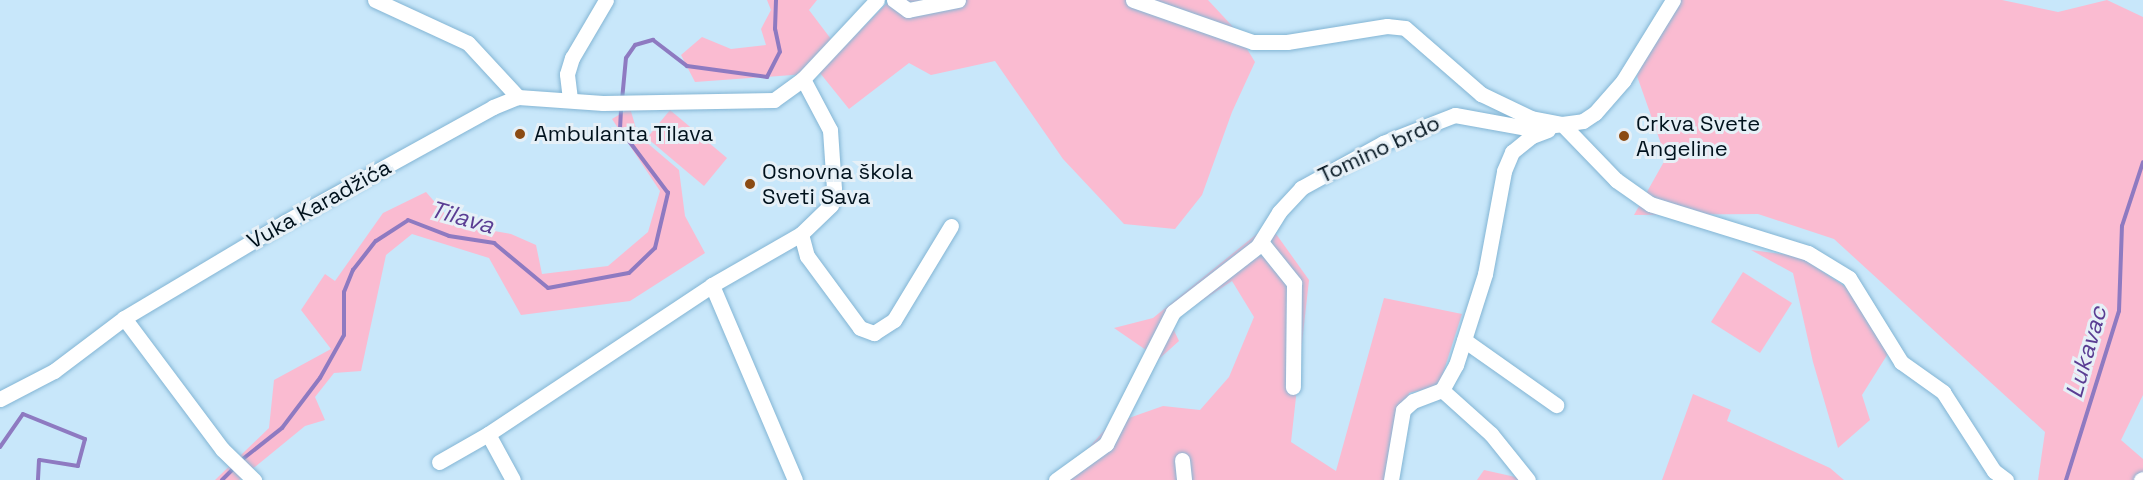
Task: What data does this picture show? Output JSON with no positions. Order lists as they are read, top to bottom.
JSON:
{
  "streets": {
    "street": ["Tomino brdo", "Vuka Karadžića"]
  },
  "water": ["Tilava", "Lukavac"],
  "places": ["Ambulanta Tilava", "Crkva Svete Angeline", "Osnovna škola Sveti Sava"]
}
